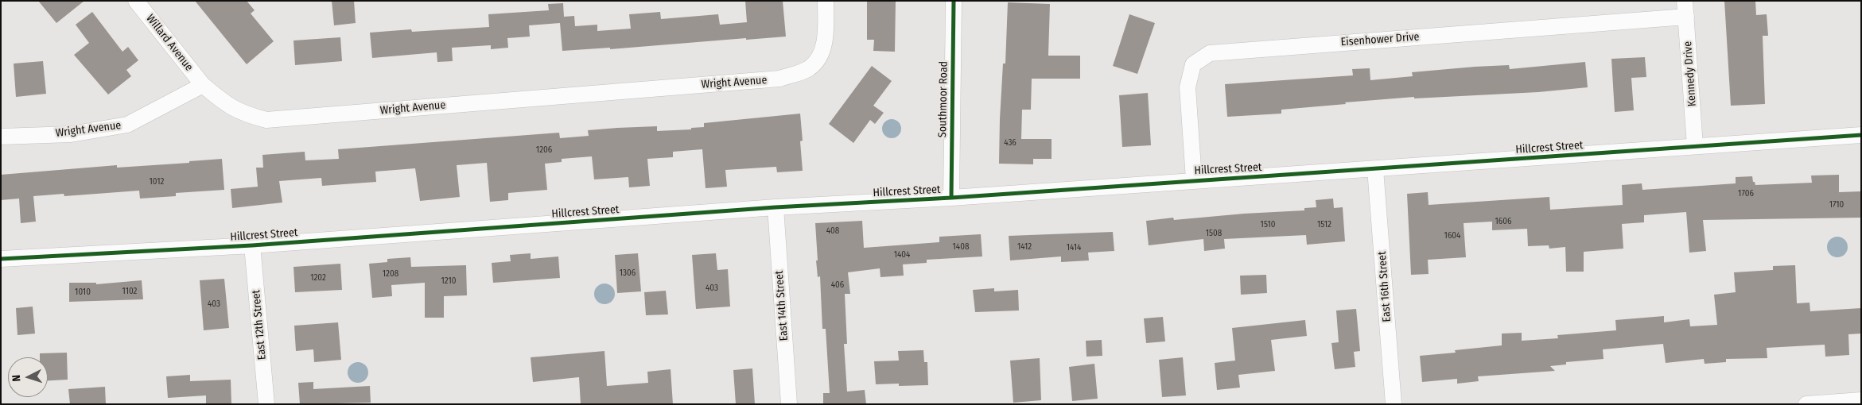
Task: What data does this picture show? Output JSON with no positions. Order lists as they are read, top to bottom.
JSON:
{
  "streets": {
    "street": [
      "Eisenhower Drive",
      "Willard Avenue",
      "Kennedy Drive",
      "Wright Avenue",
      "Southmoor Road",
      "Hillcrest Street",
      "East 16th Street",
      "East 14th Street",
      "East 12th Street"
    ]
  },
  "crossings": [
    ["Eisenhower Drive", "Kennedy Drive"],
    ["Eisenhower Drive", "Hillcrest Street"],
    ["Willard Avenue", "Wright Avenue"],
    ["Kennedy Drive", "Hillcrest Street"],
    ["Southmoor Road", "Hillcrest Street"],
    ["Hillcrest Street", "East 16th Street"],
    ["Hillcrest Street", "East 14th Street"],
    ["Hillcrest Street", "East 12th Street"]
  ],
  "house_numbers": [
    "436",
    "1206",
    "1012",
    "1706",
    "1710",
    "1606",
    "1510",
    "1512",
    "408",
    "1508",
    "1604",
    "1408",
    "1412",
    "1414",
    "1404",
    "1306",
    "1208",
    "1202",
    "1210",
    "406",
    "403",
    "1102",
    "1010",
    "403"
  ],
  "north": "left"
}
